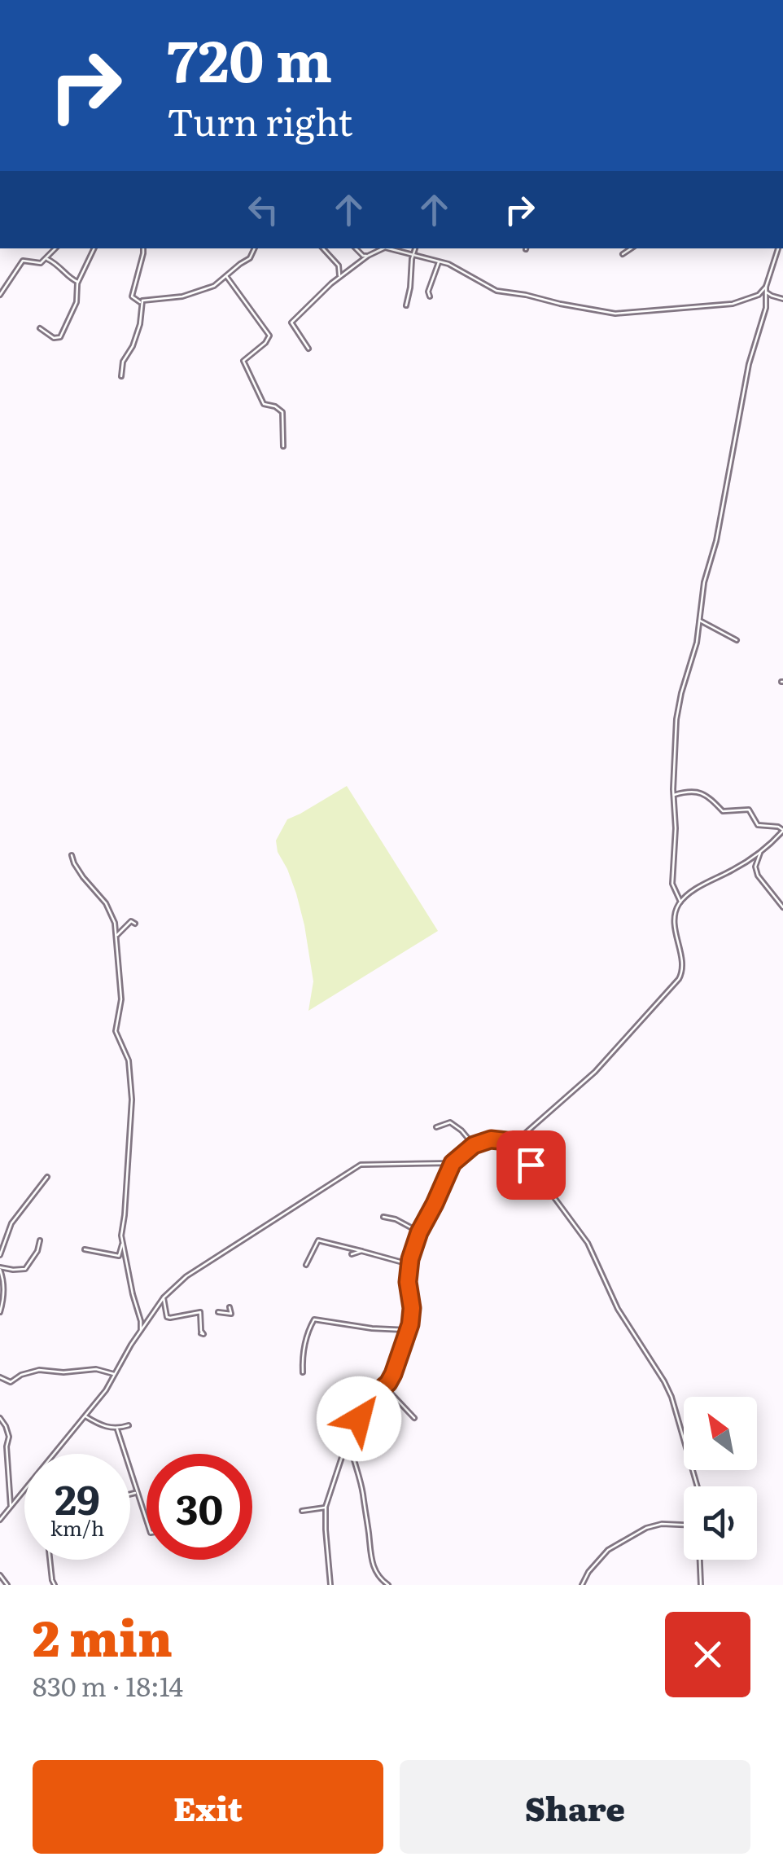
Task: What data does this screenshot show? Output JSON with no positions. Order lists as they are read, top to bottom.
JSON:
{
  "north": "top left",
  "page": {
    "turn": ["720 m", "Turn right"],
    "speed": "29 km/h",
    "limit": "30",
    "heading": ["2 min", "830 m · 18:14"],
    "buttons": ["Exit", "Share"]
  }
}
